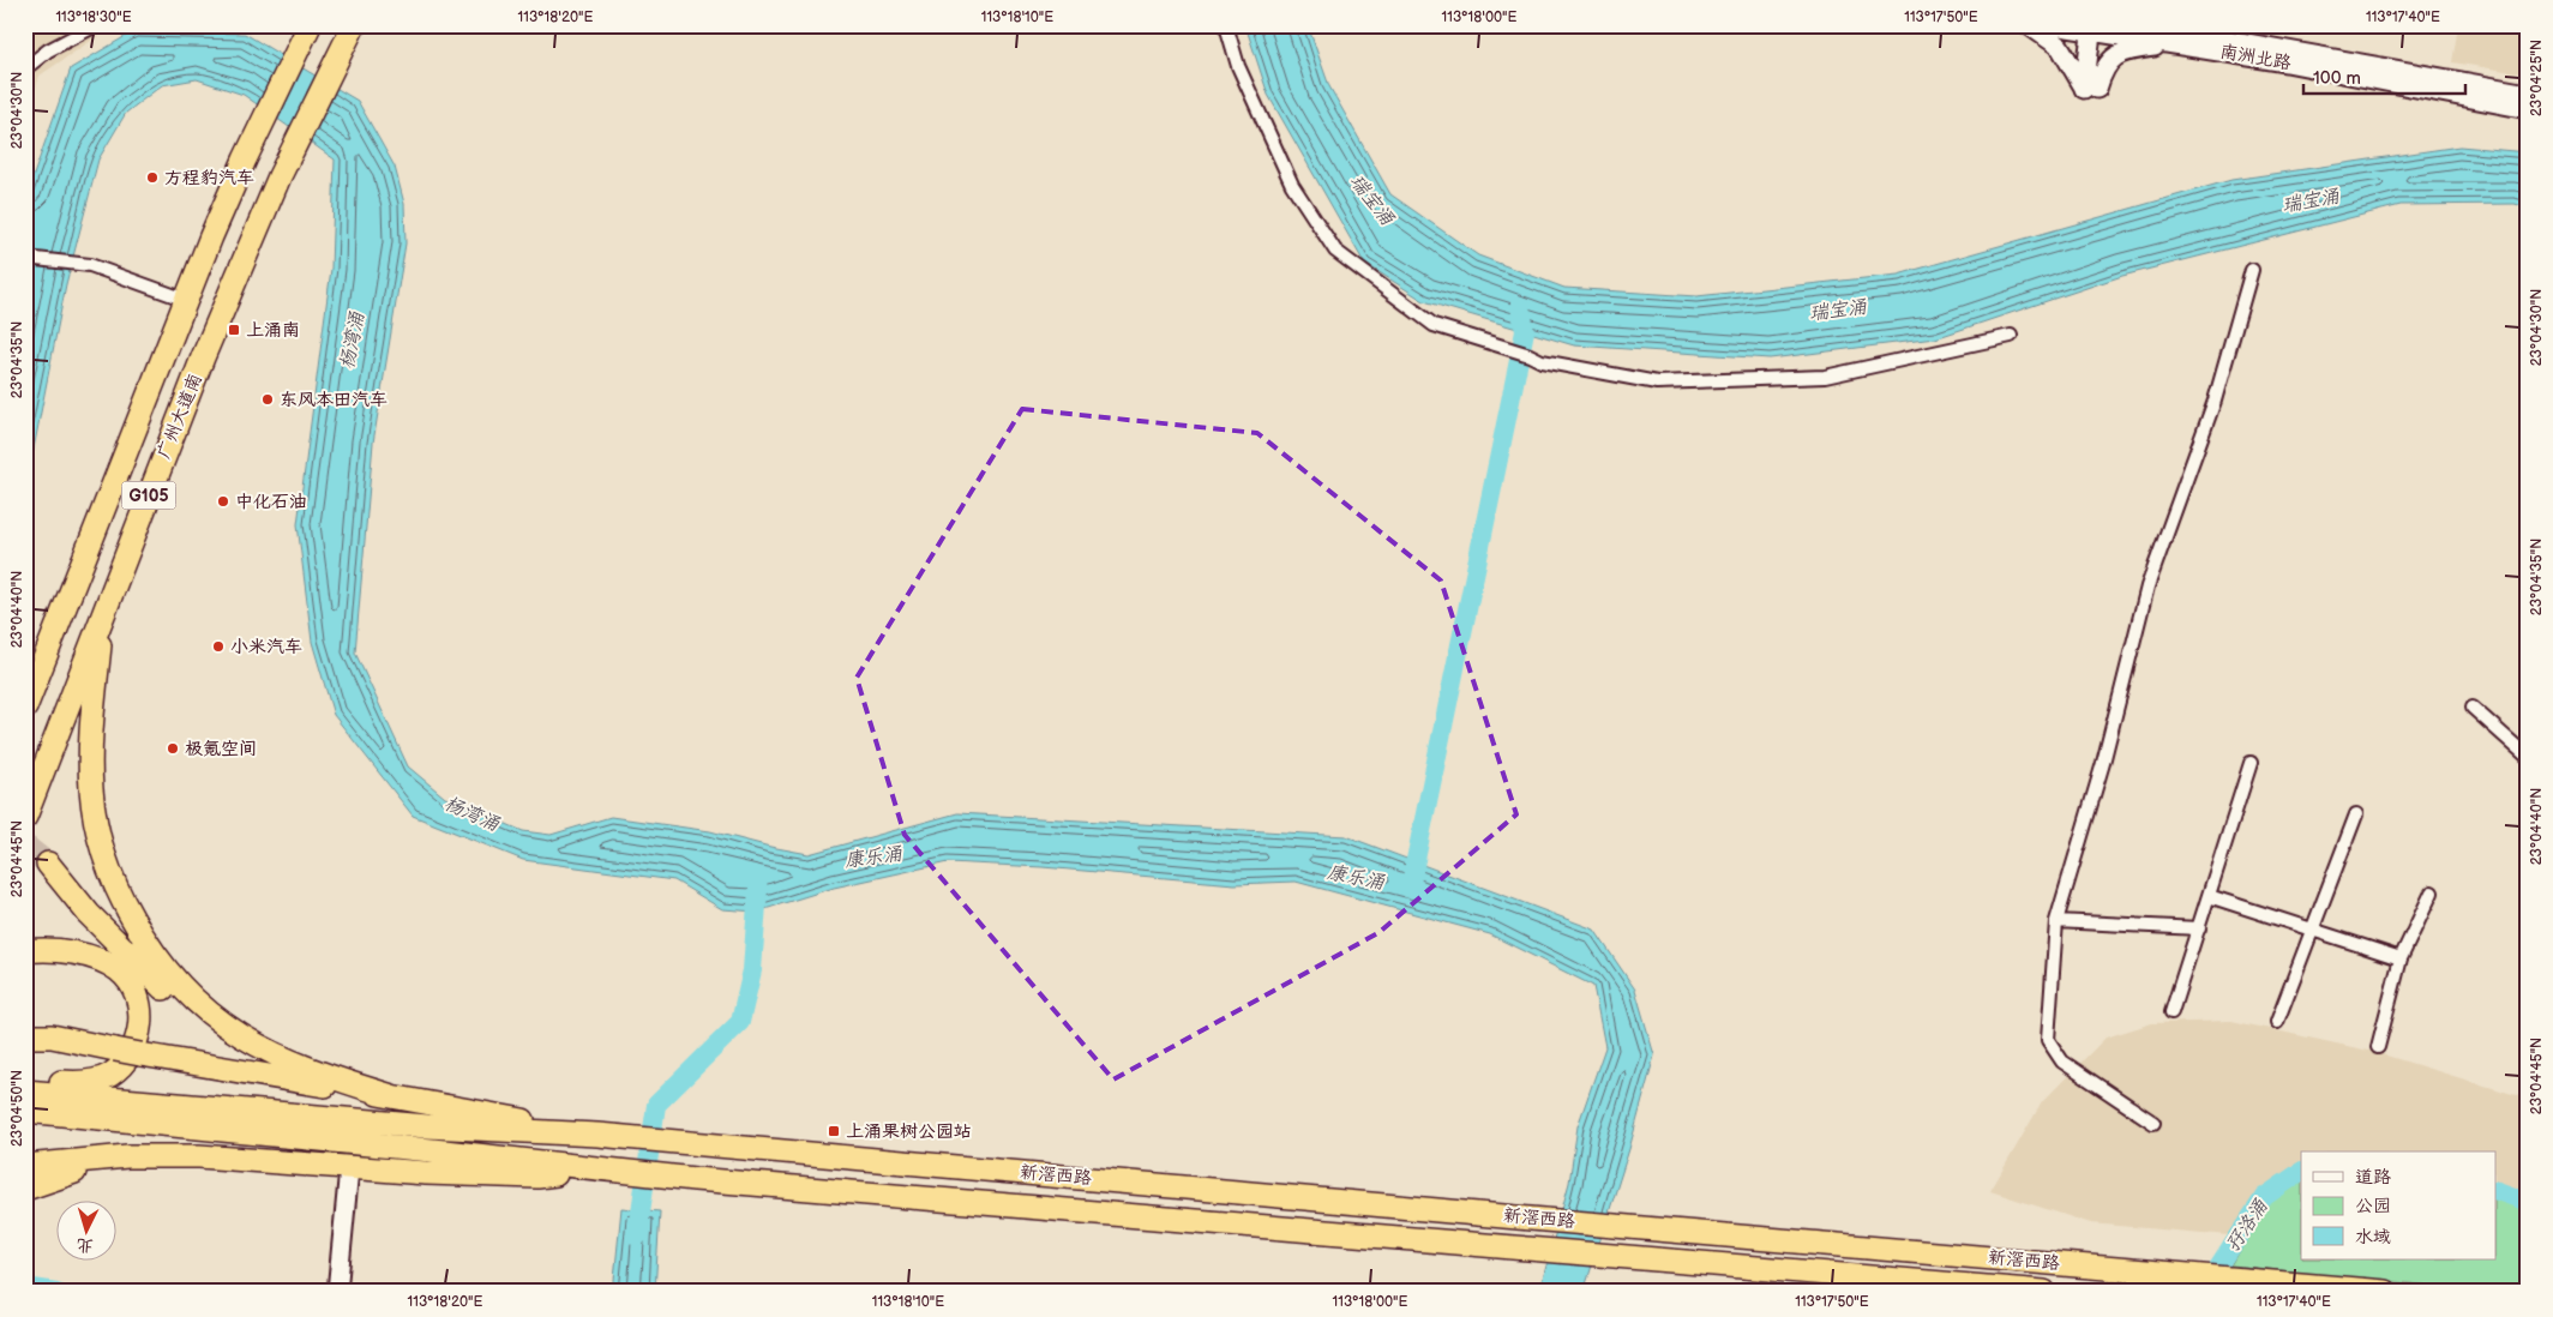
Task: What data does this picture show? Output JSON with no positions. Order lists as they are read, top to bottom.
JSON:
{
  "streets": {
    "highway": ["广州大道南", "G105", "新滘西路"],
    "main road": ["南洲北路"]
  },
  "water": [
    "瑞宝涌",
    "杨湾涌",
    "康乐涌",
    "孖洛涌"
  ],
  "places": {
    "other": [
      "方程豹汽车",
      "东风本田汽车",
      "中化石油",
      "小米汽车",
      "极氪空间"
    ],
    "transit": ["上涌南", "上涌果树公园站"]
  },
  "legend": ["道路", "公园", "水域"],
  "scale_bar": "100 m",
  "north": "bottom",
  "coordinates": [
    "113°18'30\"E",
    "113°18'20\"E",
    "113°18'10\"E",
    "113°18'00\"E",
    "113°17'50\"E",
    "113°17'40\"E",
    "23°04'25\"N",
    "23°04'30\"N",
    "23°04'35\"N",
    "23°04'40\"N",
    "23°04'45\"N",
    "23°04'50\"N"
  ]
}
